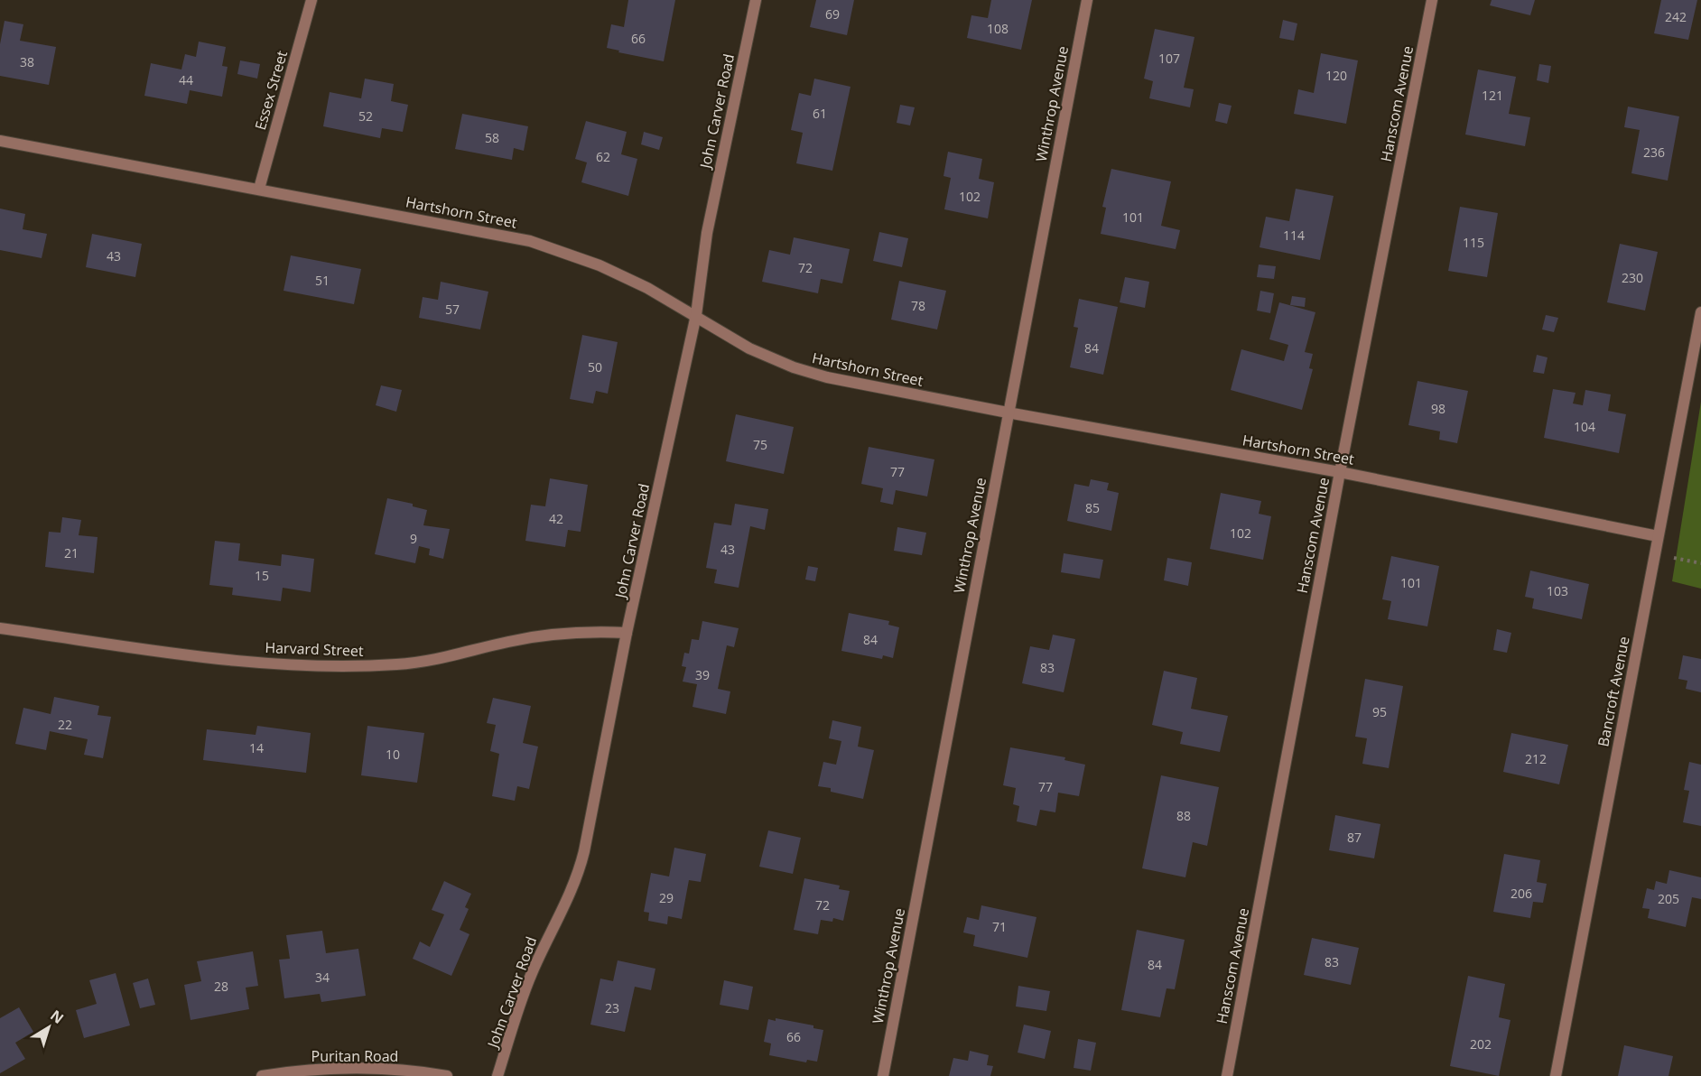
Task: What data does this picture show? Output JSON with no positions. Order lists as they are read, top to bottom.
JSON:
{
  "streets": {
    "street": [
      "Essex Street",
      "Winthrop Avenue",
      "Hanscom Avenue",
      "John Carver Road",
      "Hartshorn Street",
      "Harvard Street",
      "Bancroft Avenue",
      "Puritan Road"
    ]
  },
  "crossings": [
    ["Essex Street", "Hartshorn Street"],
    ["Winthrop Avenue", "Hartshorn Street"],
    ["Hanscom Avenue", "Hartshorn Street"],
    ["John Carver Road", "Hartshorn Street"],
    ["John Carver Road", "Harvard Street"],
    ["Hartshorn Street", "Bancroft Avenue"]
  ],
  "house_numbers": [
    "69",
    "242",
    "108",
    "66",
    "107",
    "38",
    "120",
    "44",
    "121",
    "61",
    "52",
    "58",
    "236",
    "62",
    "102",
    "101",
    "114",
    "115",
    "43",
    "72",
    "230",
    "51",
    "78",
    "57",
    "84",
    "50",
    "98",
    "104",
    "75",
    "77",
    "85",
    "42",
    "102",
    "9",
    "43",
    "21",
    "15",
    "101",
    "103",
    "84",
    "83",
    "39",
    "95",
    "22",
    "14",
    "10",
    "212",
    "77",
    "88",
    "87",
    "206",
    "29",
    "205",
    "72",
    "71",
    "83",
    "84",
    "34",
    "28",
    "23",
    "66",
    "202"
  ],
  "north": "top right"
}
